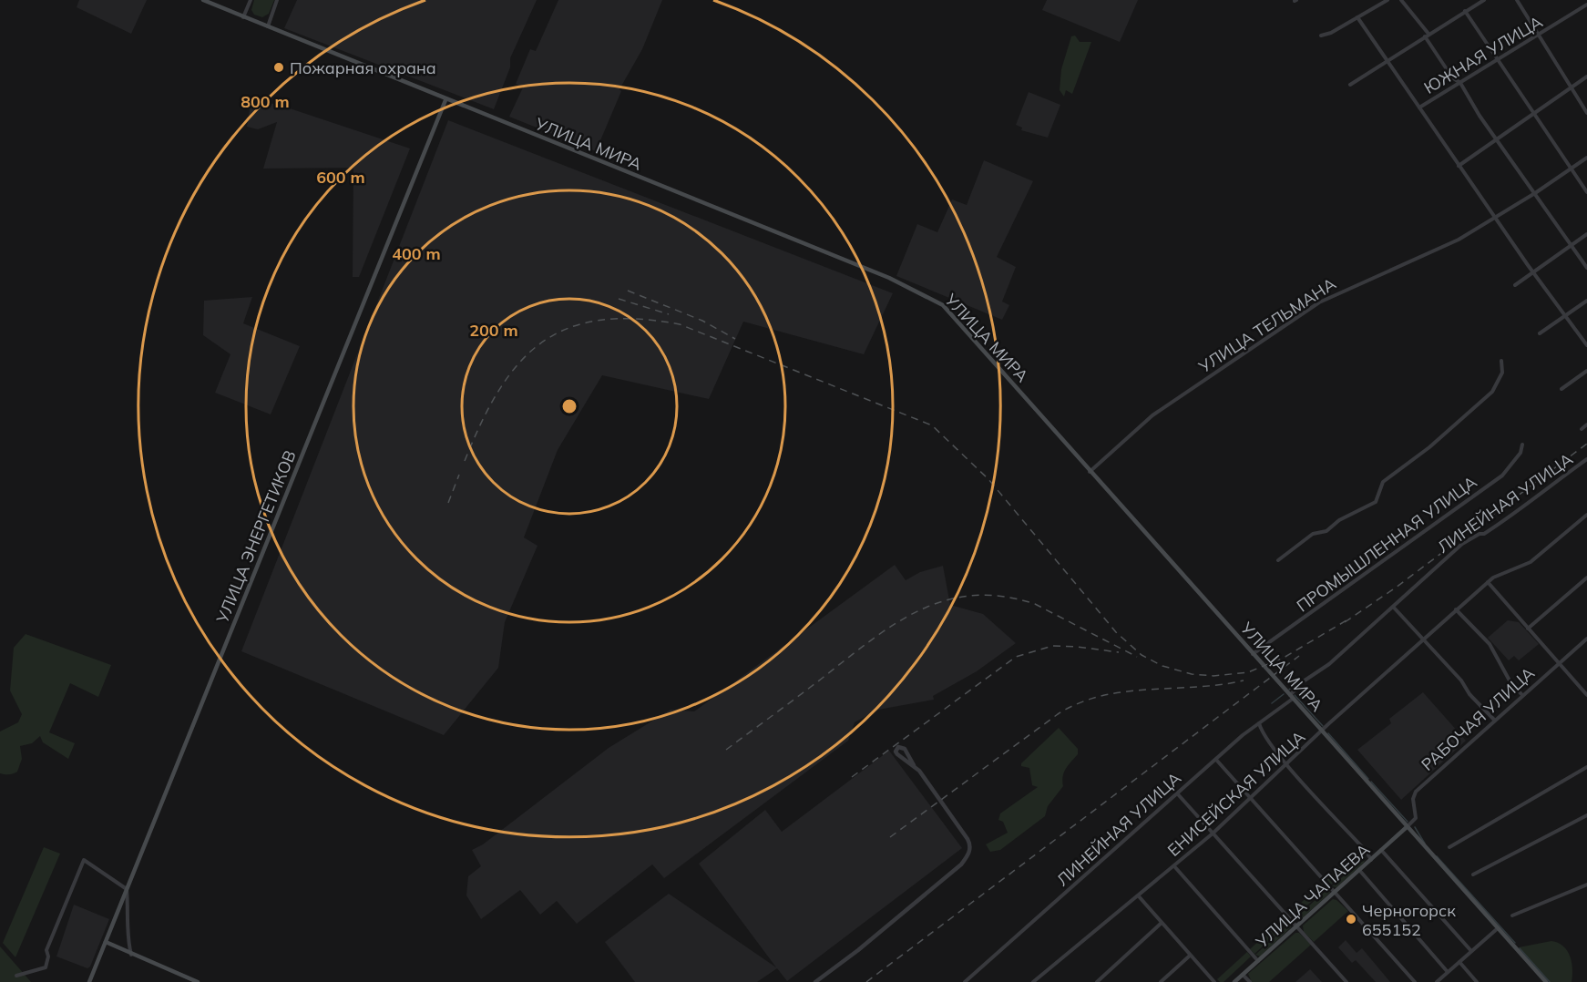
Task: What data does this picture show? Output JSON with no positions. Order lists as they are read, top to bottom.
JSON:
{
  "streets": {
    "main road": ["УЛИЦА МИРА", "УЛИЦА ЭНЕРГЕТИКОВ", "УЛИЦА ЧАПАЕВА"],
    "street": [
      "ЮЖНАЯ УЛИЦА",
      "УЛИЦА ТЕЛЬМАНА",
      "ЛИНЕЙНАЯ УЛИЦА",
      "ПРОМЫШЛЕННАЯ УЛИЦА",
      "РАБОЧАЯ УЛИЦА",
      "ЕНИСЕЙСКАЯ УЛИЦА"
    ]
  },
  "crossings": [
    ["УЛИЦА МИРА", "УЛИЦА ТЕЛЬМАНА"],
    ["УЛИЦА МИРА", "ЛИНЕЙНАЯ УЛИЦА"],
    ["УЛИЦА МИРА", "УЛИЦА ЭНЕРГЕТИКОВ"],
    ["УЛИЦА МИРА", "ПРОМЫШЛЕННАЯ УЛИЦА"],
    ["УЛИЦА МИРА", "ЕНИСЕЙСКАЯ УЛИЦА"],
    ["УЛИЦА МИРА", "УЛИЦА ЧАПАЕВА"]
  ],
  "places": ["Пожарная охрана", "Черногорск 655152"],
  "rings": [
    "800 m",
    "600 m",
    "400 m",
    "200 m"
  ]
}
